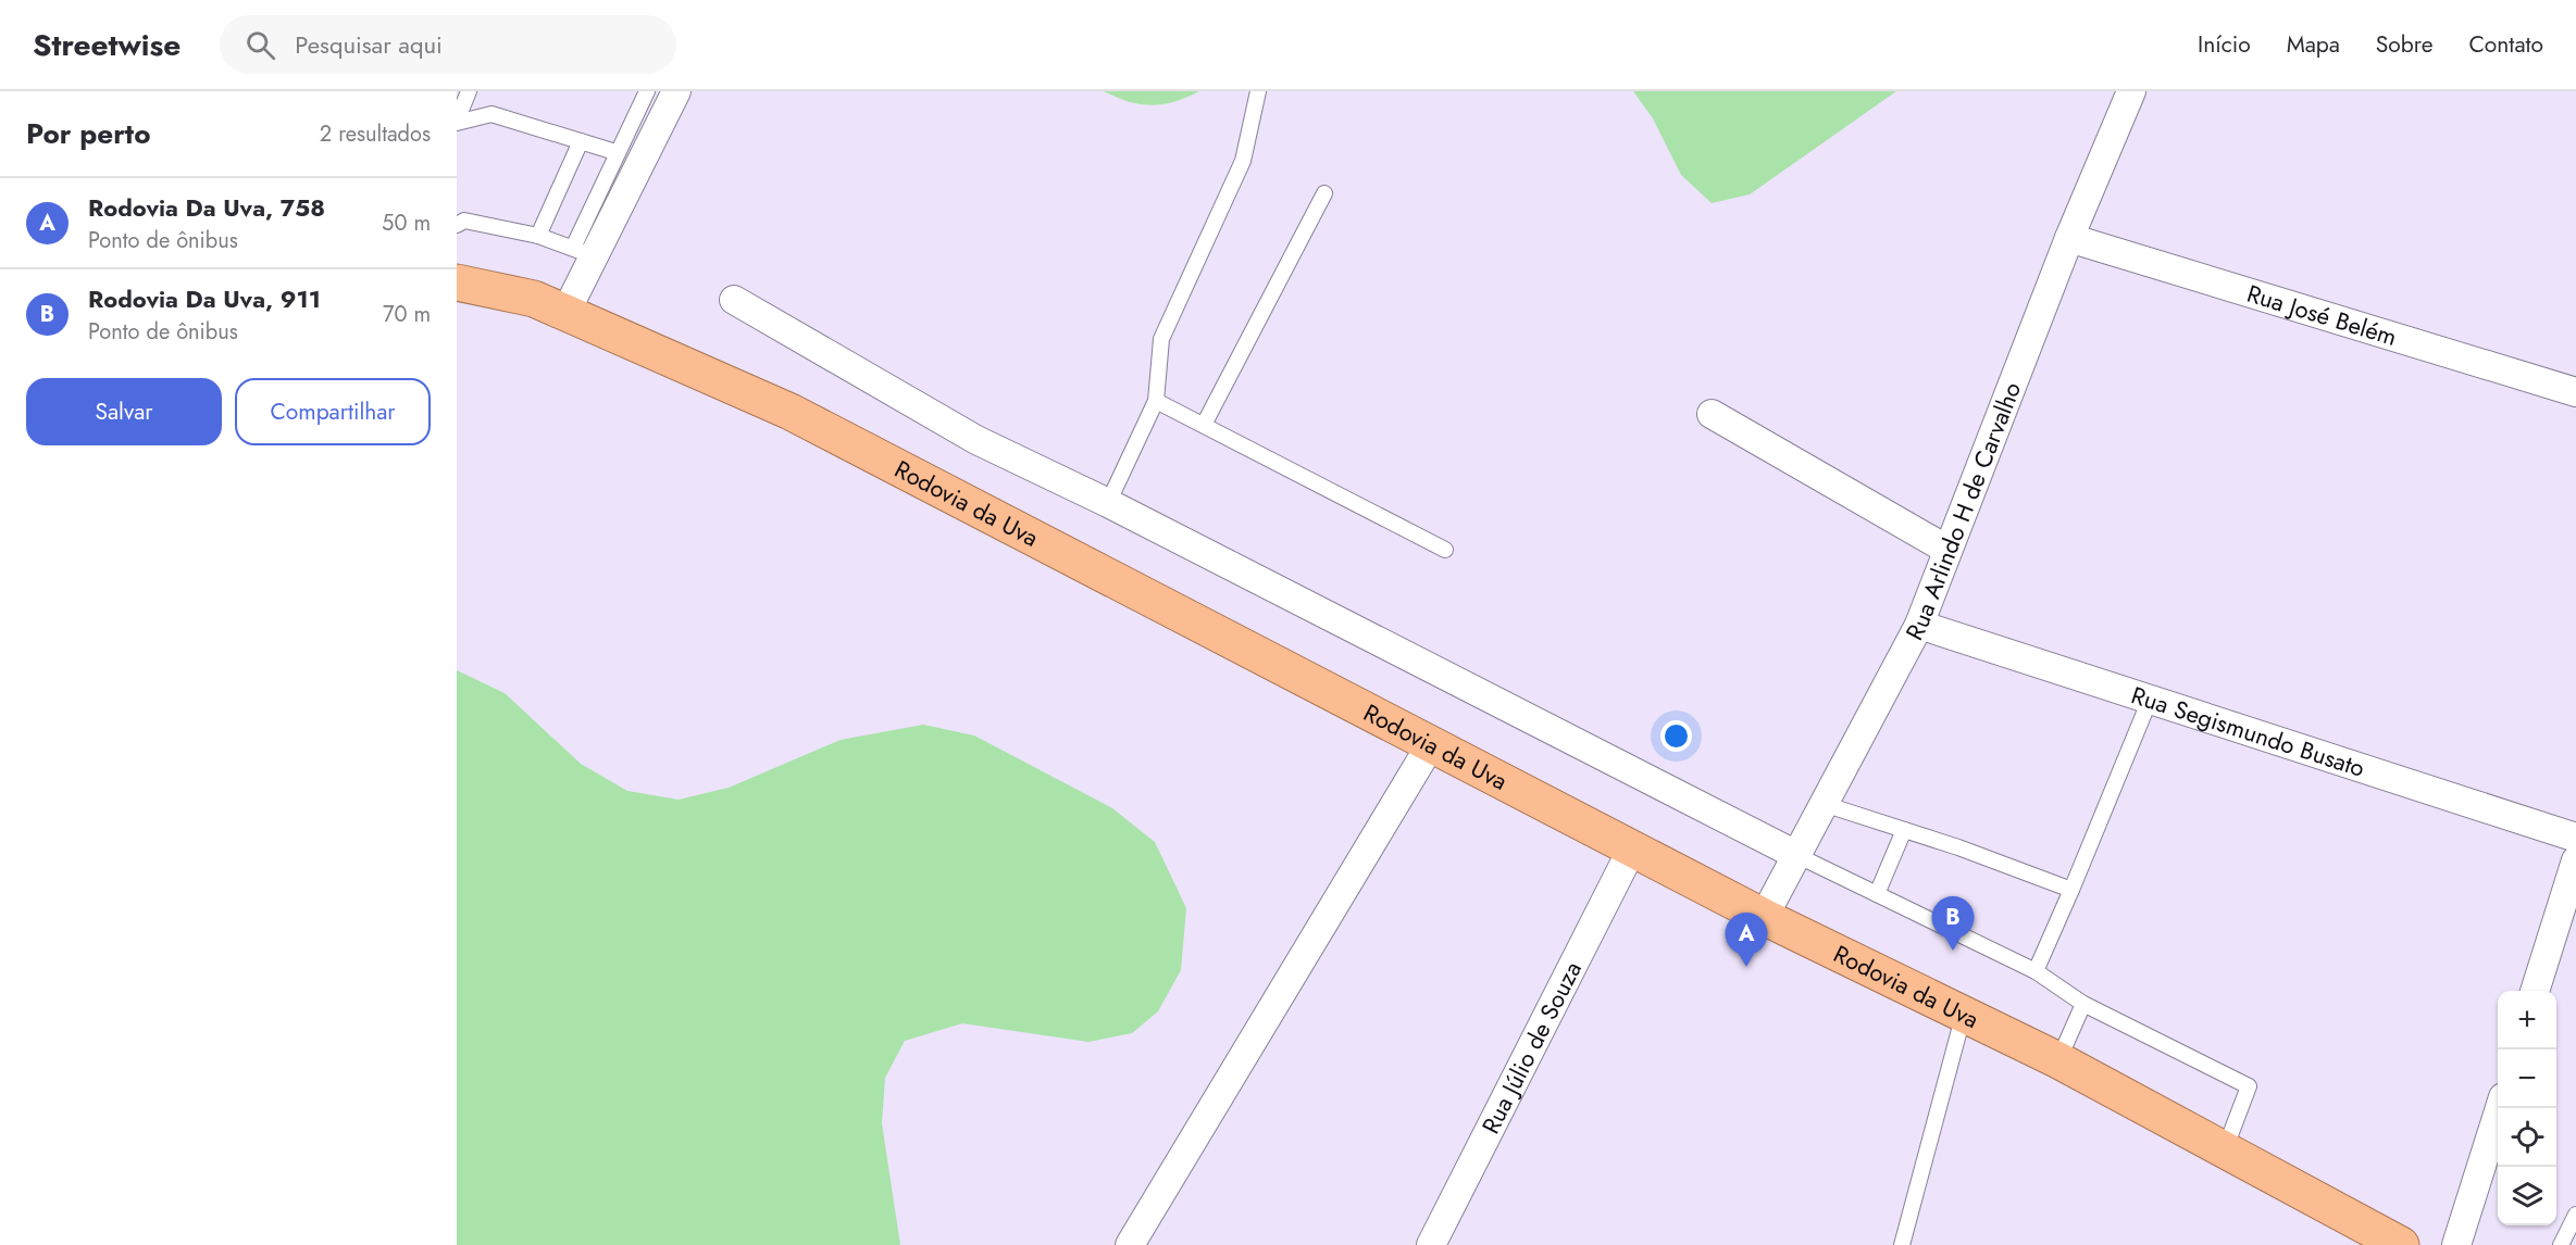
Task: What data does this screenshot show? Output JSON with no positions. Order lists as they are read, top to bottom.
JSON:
{
  "streets": {
    "highway": ["Rodovia da Uva"],
    "street": [
      "Rua José Belém",
      "Rua Arlindo H de Carvalho",
      "Rua Segismundo Busato",
      "Rua Júlio de Souza"
    ]
  },
  "crossings": [
    ["Rua José Belém", "Rua Arlindo H de Carvalho"],
    ["Rodovia da Uva", "Rua Arlindo H de Carvalho"],
    ["Rodovia da Uva", "Rua Júlio de Souza"],
    ["Rua Arlindo H de Carvalho", "Rua Segismundo Busato"]
  ],
  "page": {
    "header": "Streetwise",
    "search": "Pesquisar aqui",
    "nav": [
      "Início",
      "Mapa",
      "Sobre",
      "Contato"
    ],
    "heading": ["Por perto", "2 resultados"],
    "list": [
      {
        "mark": "A",
        "name": "Rodovia Da Uva, 758",
        "note": "Ponto de ônibus",
        "value": "50 m"
      },
      {
        "mark": "B",
        "name": "Rodovia Da Uva, 911",
        "note": "Ponto de ônibus",
        "value": "70 m"
      }
    ],
    "buttons": ["Salvar", "Compartilhar"],
    "pins": ["B", "A"],
    "map_buttons": ["+", "−"]
  }
}
